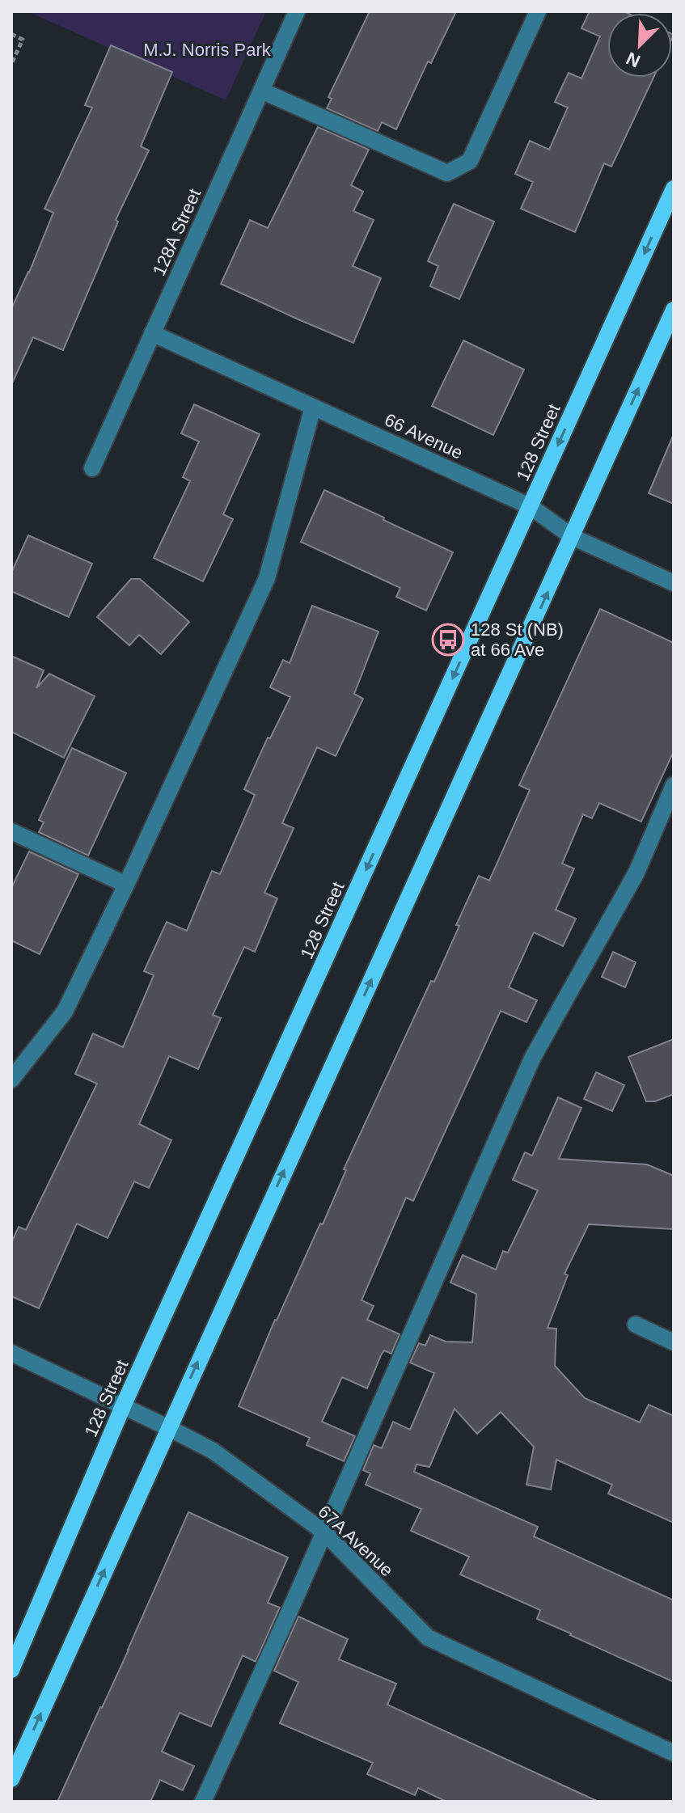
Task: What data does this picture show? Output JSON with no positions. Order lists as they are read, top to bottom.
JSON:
{
  "streets": {
    "main road": ["128 Street"],
    "street": ["128A Street", "66 Avenue", "67A Avenue"]
  },
  "crossings": [
    ["128A Street", "66 Avenue"],
    ["66 Avenue", "128 Street"],
    ["128 Street", "67A Avenue"]
  ],
  "parks": ["M.J. Norris Park"],
  "places": {
    "bus stop": ["128 St (NB) at 66 Ave"]
  },
  "north": "bottom left"
}
